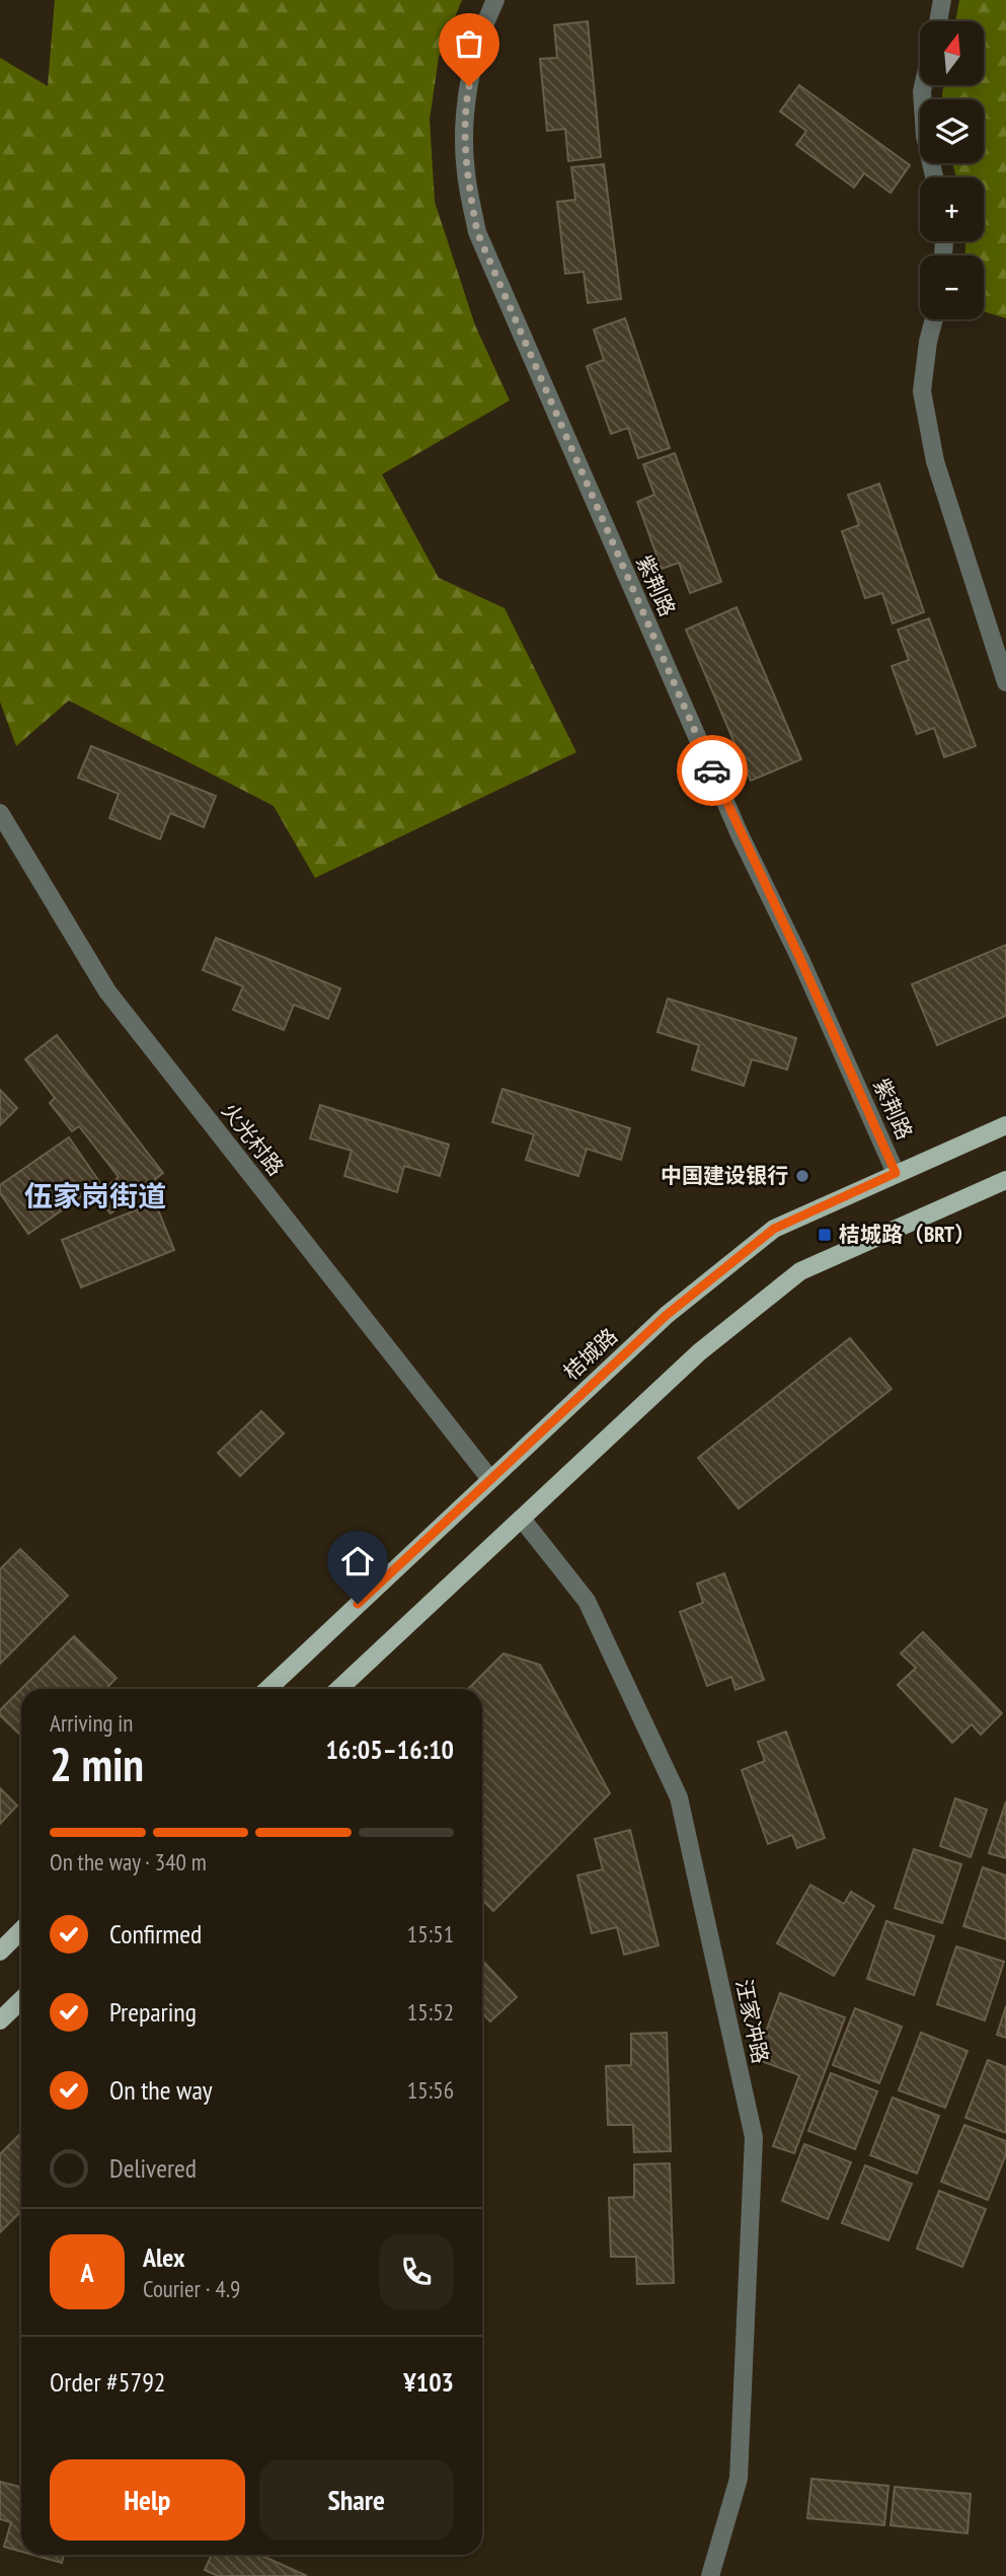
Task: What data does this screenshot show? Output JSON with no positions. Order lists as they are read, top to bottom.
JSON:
{
  "streets": {
    "main road": ["桔城路"],
    "street": ["紫荆路", "火光村路", "汪家冲路"]
  },
  "crossings": [
    ["紫荆路", "桔城路"],
    ["火光村路", "桔城路"]
  ],
  "districts": ["伍家岗街道"],
  "places": {
    "other": ["中国建设银行"],
    "transit": ["桔城路（BRT）"]
  },
  "north": "top",
  "page": {
    "map_buttons": ["+", "−"],
    "heading": ["2 min", "Arriving in", "16:05–16:10"],
    "panel": [
      "Alex",
      "Courier · 4.9",
      "Order #5792",
      "¥103"
    ],
    "bar": "On the way · 340 m",
    "list": [
      ["Confirmed", "15:51"],
      ["Preparing", "15:52"],
      ["On the way", "15:56"],
      "Delivered"
    ],
    "round": "A",
    "buttons": ["Help", "Share"]
  }
}
